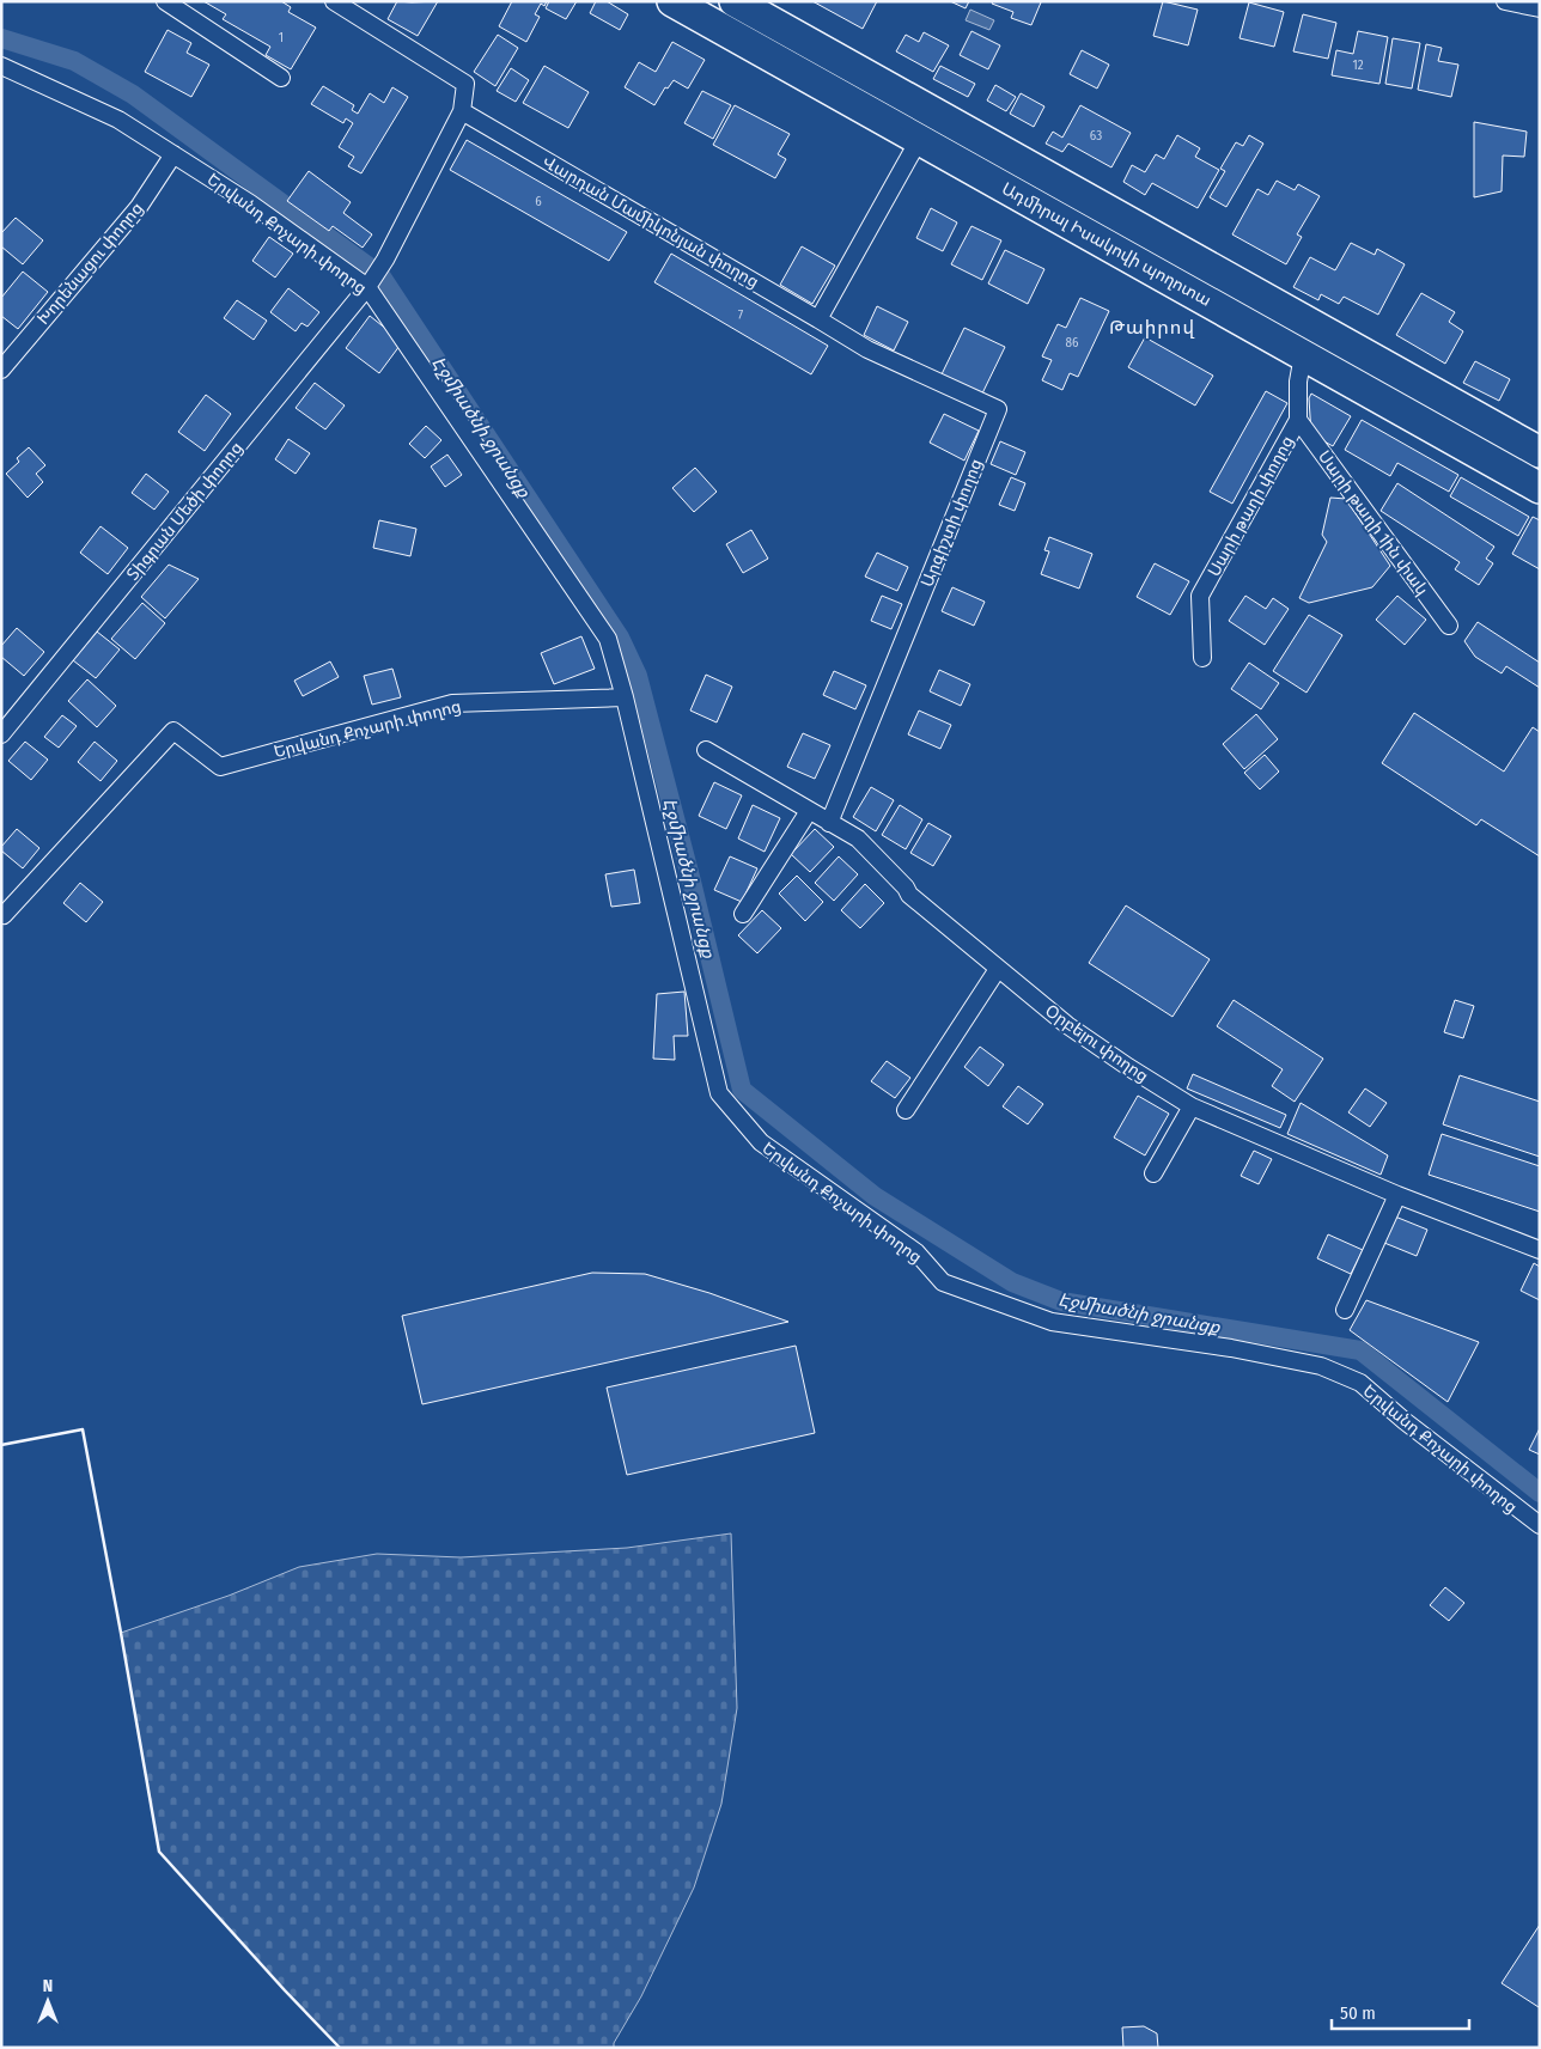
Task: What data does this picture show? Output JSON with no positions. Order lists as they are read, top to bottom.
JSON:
{
  "streets": {
    "highway": ["Ադմիրալ Իսակովի պողոտա"],
    "street": [
      "Վարդան Մամիկոնյան փողոց",
      "Երվանդ Քոչարի փողոց",
      "Խորենացու փողոց",
      "Սարի թաղի փողոց",
      "Տիգրան Մեծի փողոց",
      "Արգիշտի փողոց",
      "Սարի թաղի 1ին փակ",
      "Օրբելու փողոց"
    ]
  },
  "crossings": [
    ["Վարդան Մամիկոնյան փողոց", "Տիգրան Մեծի փողոց"],
    ["Վարդան Մամիկոնյան փողոց", "Արգիշտի փողոց"],
    ["Երվանդ Քոչարի փողոց", "Խորենացու փողոց"],
    ["Երվանդ Քոչարի փողոց", "Տիգրան Մեծի փողոց"],
    ["Ադմիրալ Իսակովի պողոտա", "Սարի թաղի փողոց"],
    ["Սարի թաղի փողոց", "Սարի թաղի 1ին փակ"],
    ["Արգիշտի փողոց", "Օրբելու փողոց"]
  ],
  "districts": ["Թաիրով"],
  "water": ["Էջմիածնի ջրանցք"],
  "house_numbers": [
    "1",
    "12",
    "63",
    "6",
    "7",
    "86"
  ],
  "scale_bar": "50 m",
  "north": "top"
}
